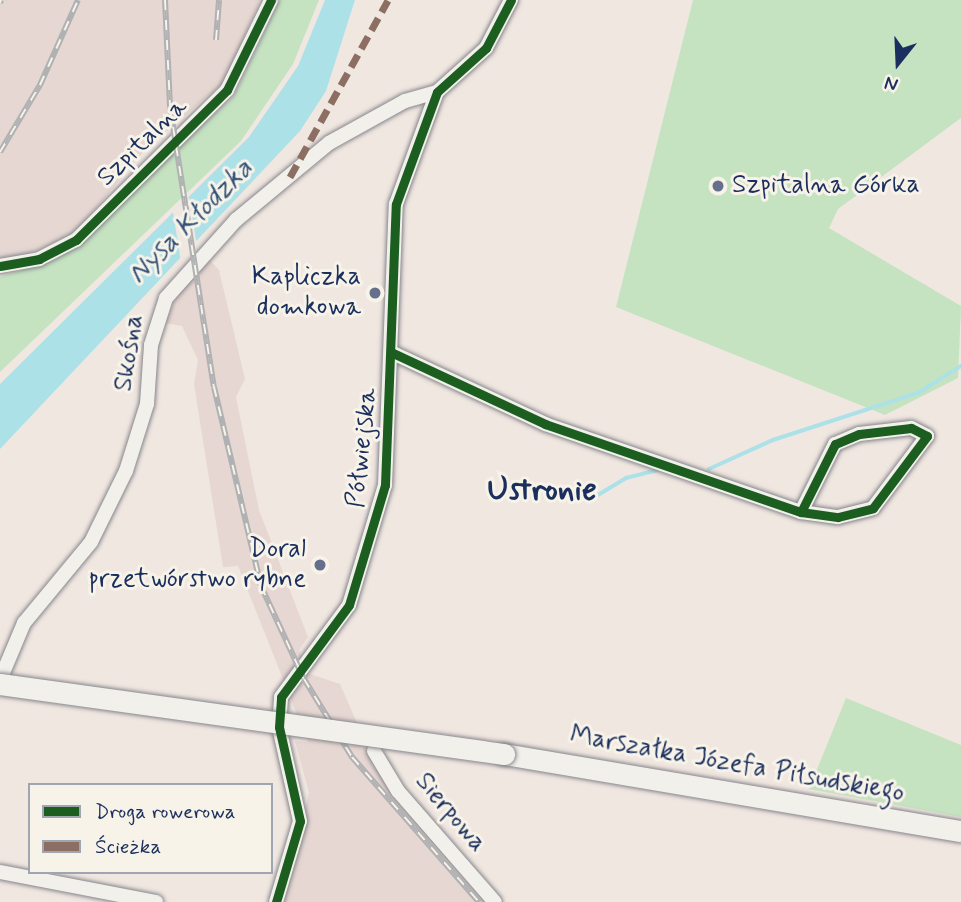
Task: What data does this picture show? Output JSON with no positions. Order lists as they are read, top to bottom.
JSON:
{
  "streets": {
    "highway": ["Marszałka Józefa Piłsudskiego"],
    "street": [
      "Szpitalna",
      "Skośna",
      "Półwiejska",
      "Sierpowa"
    ]
  },
  "crossings": [
    ["Skośna", "Półwiejska"],
    ["Skośna", "Marszałka Józefa Piłsudskiego"]
  ],
  "districts": ["Ustronie"],
  "water": ["Nysa Kłodzka"],
  "places": ["Szpitalna Górka", "Kapliczka domkowa", "Doral przetwórstwo rybne"],
  "legend": ["Droga rowerowa", "Ścieżka"],
  "north": "bottom"
}
